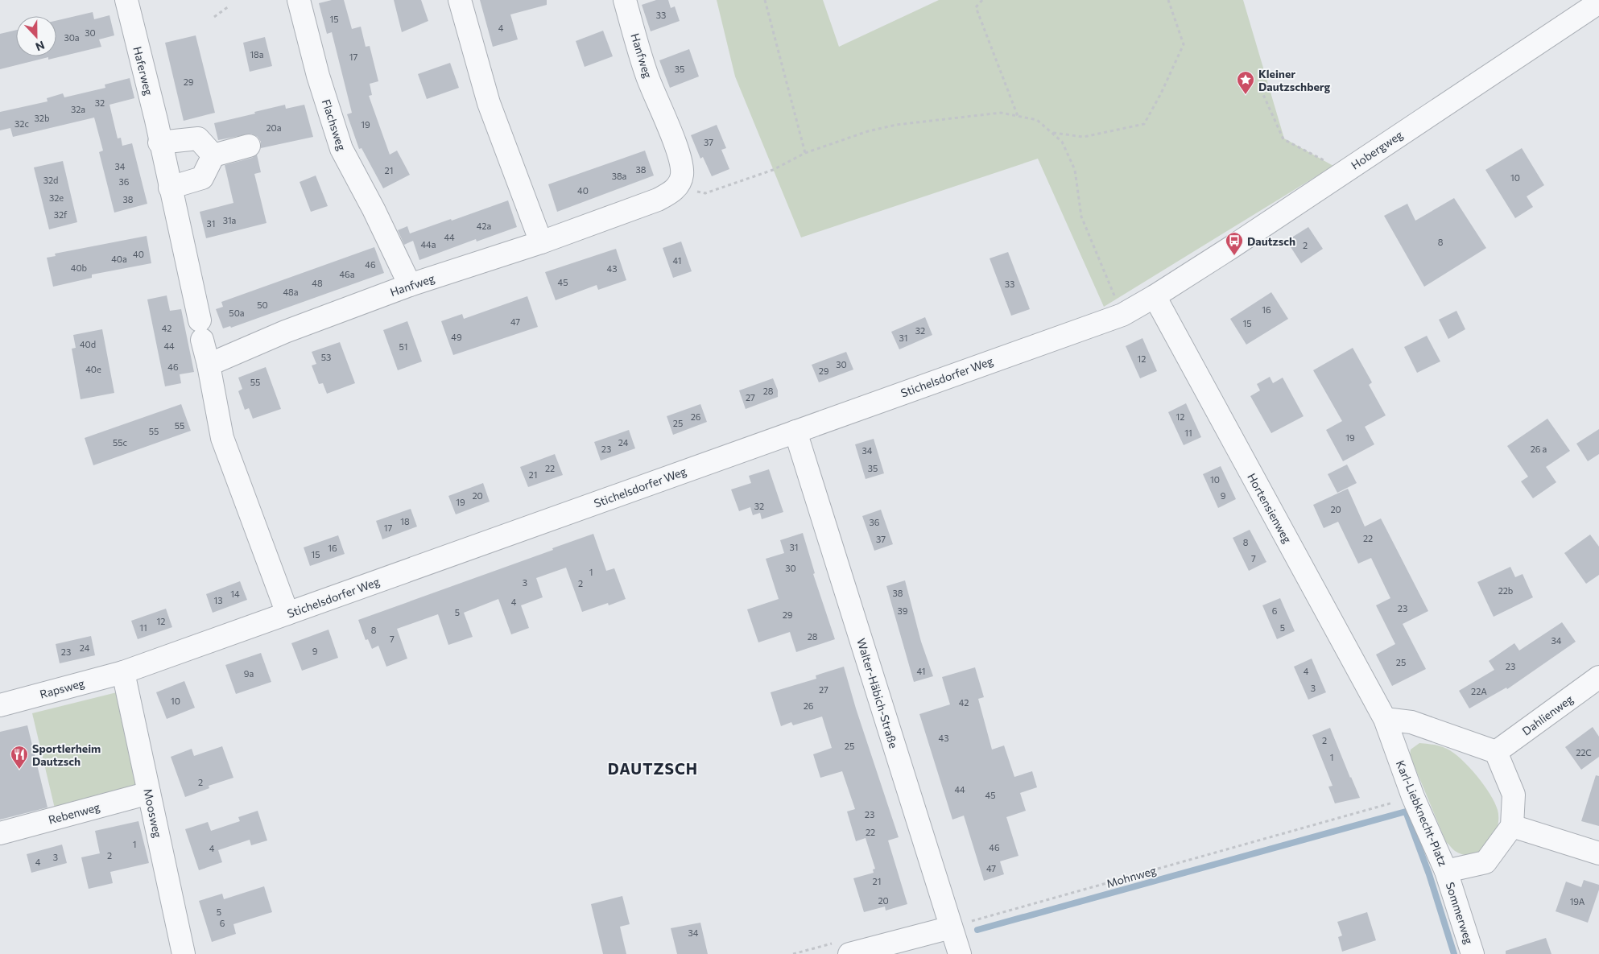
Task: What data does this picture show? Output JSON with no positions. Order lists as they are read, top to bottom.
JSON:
{
  "streets": {
    "street": [
      "Hanfweg",
      "Haferweg",
      "Flachsweg",
      "Hobergweg",
      "Stichelsdorfer Weg",
      "Hortensienweg",
      "Rapsweg",
      "Walter-Häbich-Straße",
      "Dahlienweg",
      "Rebenweg",
      "Moosweg",
      "Karl-Liebknecht-Platz",
      "Sommerweg"
    ],
    "path": ["Mohnweg"]
  },
  "crossings": [
    ["Hanfweg", "Haferweg"],
    ["Hanfweg", "Flachsweg"],
    ["Hobergweg", "Stichelsdorfer Weg"],
    ["Hobergweg", "Hortensienweg"],
    ["Stichelsdorfer Weg", "Hortensienweg"],
    ["Stichelsdorfer Weg", "Rapsweg"],
    ["Stichelsdorfer Weg", "Walter-Häbich-Straße"],
    ["Stichelsdorfer Weg", "Moosweg"],
    ["Hortensienweg", "Karl-Liebknecht-Platz"],
    ["Rapsweg", "Moosweg"],
    ["Walter-Häbich-Straße", "Mohnweg"],
    ["Rebenweg", "Moosweg"],
    ["Karl-Liebknecht-Platz", "Sommerweg"]
  ],
  "districts": ["DAUTZSCH"],
  "places": {
    "place": ["Kleiner Dautzschberg"],
    "bus stop": ["Dautzsch"],
    "restaurant": ["Sportlerheim Dautzsch"]
  },
  "house_numbers": [
    "33",
    "15",
    "4",
    "30",
    "30a",
    "18a",
    "17",
    "35",
    "29",
    "32",
    "32a",
    "32b",
    "32c",
    "19",
    "20a",
    "37",
    "34",
    "38",
    "21",
    "38a",
    "10",
    "32d",
    "36",
    "40",
    "32e",
    "38",
    "32f",
    "31a",
    "31",
    "42a",
    "44",
    "8",
    "44a",
    "2",
    "40",
    "40a",
    "41",
    "46",
    "40b",
    "43",
    "46a",
    "45",
    "48",
    "33",
    "48a",
    "50",
    "16",
    "50a",
    "47",
    "15",
    "42",
    "32",
    "49",
    "31",
    "40d",
    "44",
    "51",
    "53",
    "12",
    "30",
    "46",
    "40e",
    "29",
    "55",
    "28",
    "27",
    "26",
    "12",
    "25",
    "55",
    "55",
    "11",
    "19",
    "55c",
    "24",
    "23",
    "26 a",
    "34",
    "22",
    "35",
    "21",
    "10",
    "20",
    "9",
    "19",
    "32",
    "20",
    "18",
    "36",
    "17",
    "22",
    "37",
    "8",
    "31",
    "16",
    "15",
    "7",
    "30",
    "1",
    "3",
    "2",
    "22b",
    "38",
    "14",
    "13",
    "4",
    "23",
    "39",
    "6",
    "5",
    "29",
    "12",
    "11",
    "5",
    "8",
    "28",
    "7",
    "34",
    "24",
    "9",
    "23",
    "25",
    "23",
    "41",
    "4",
    "9a",
    "3",
    "27",
    "22A",
    "10",
    "42",
    "26",
    "43",
    "2",
    "25",
    "22C",
    "1",
    "2",
    "44",
    "45",
    "23",
    "22",
    "1",
    "46",
    "4",
    "2",
    "3",
    "4",
    "47",
    "21",
    "20",
    "19A",
    "5",
    "6",
    "34"
  ],
  "north": "bottom"
}
